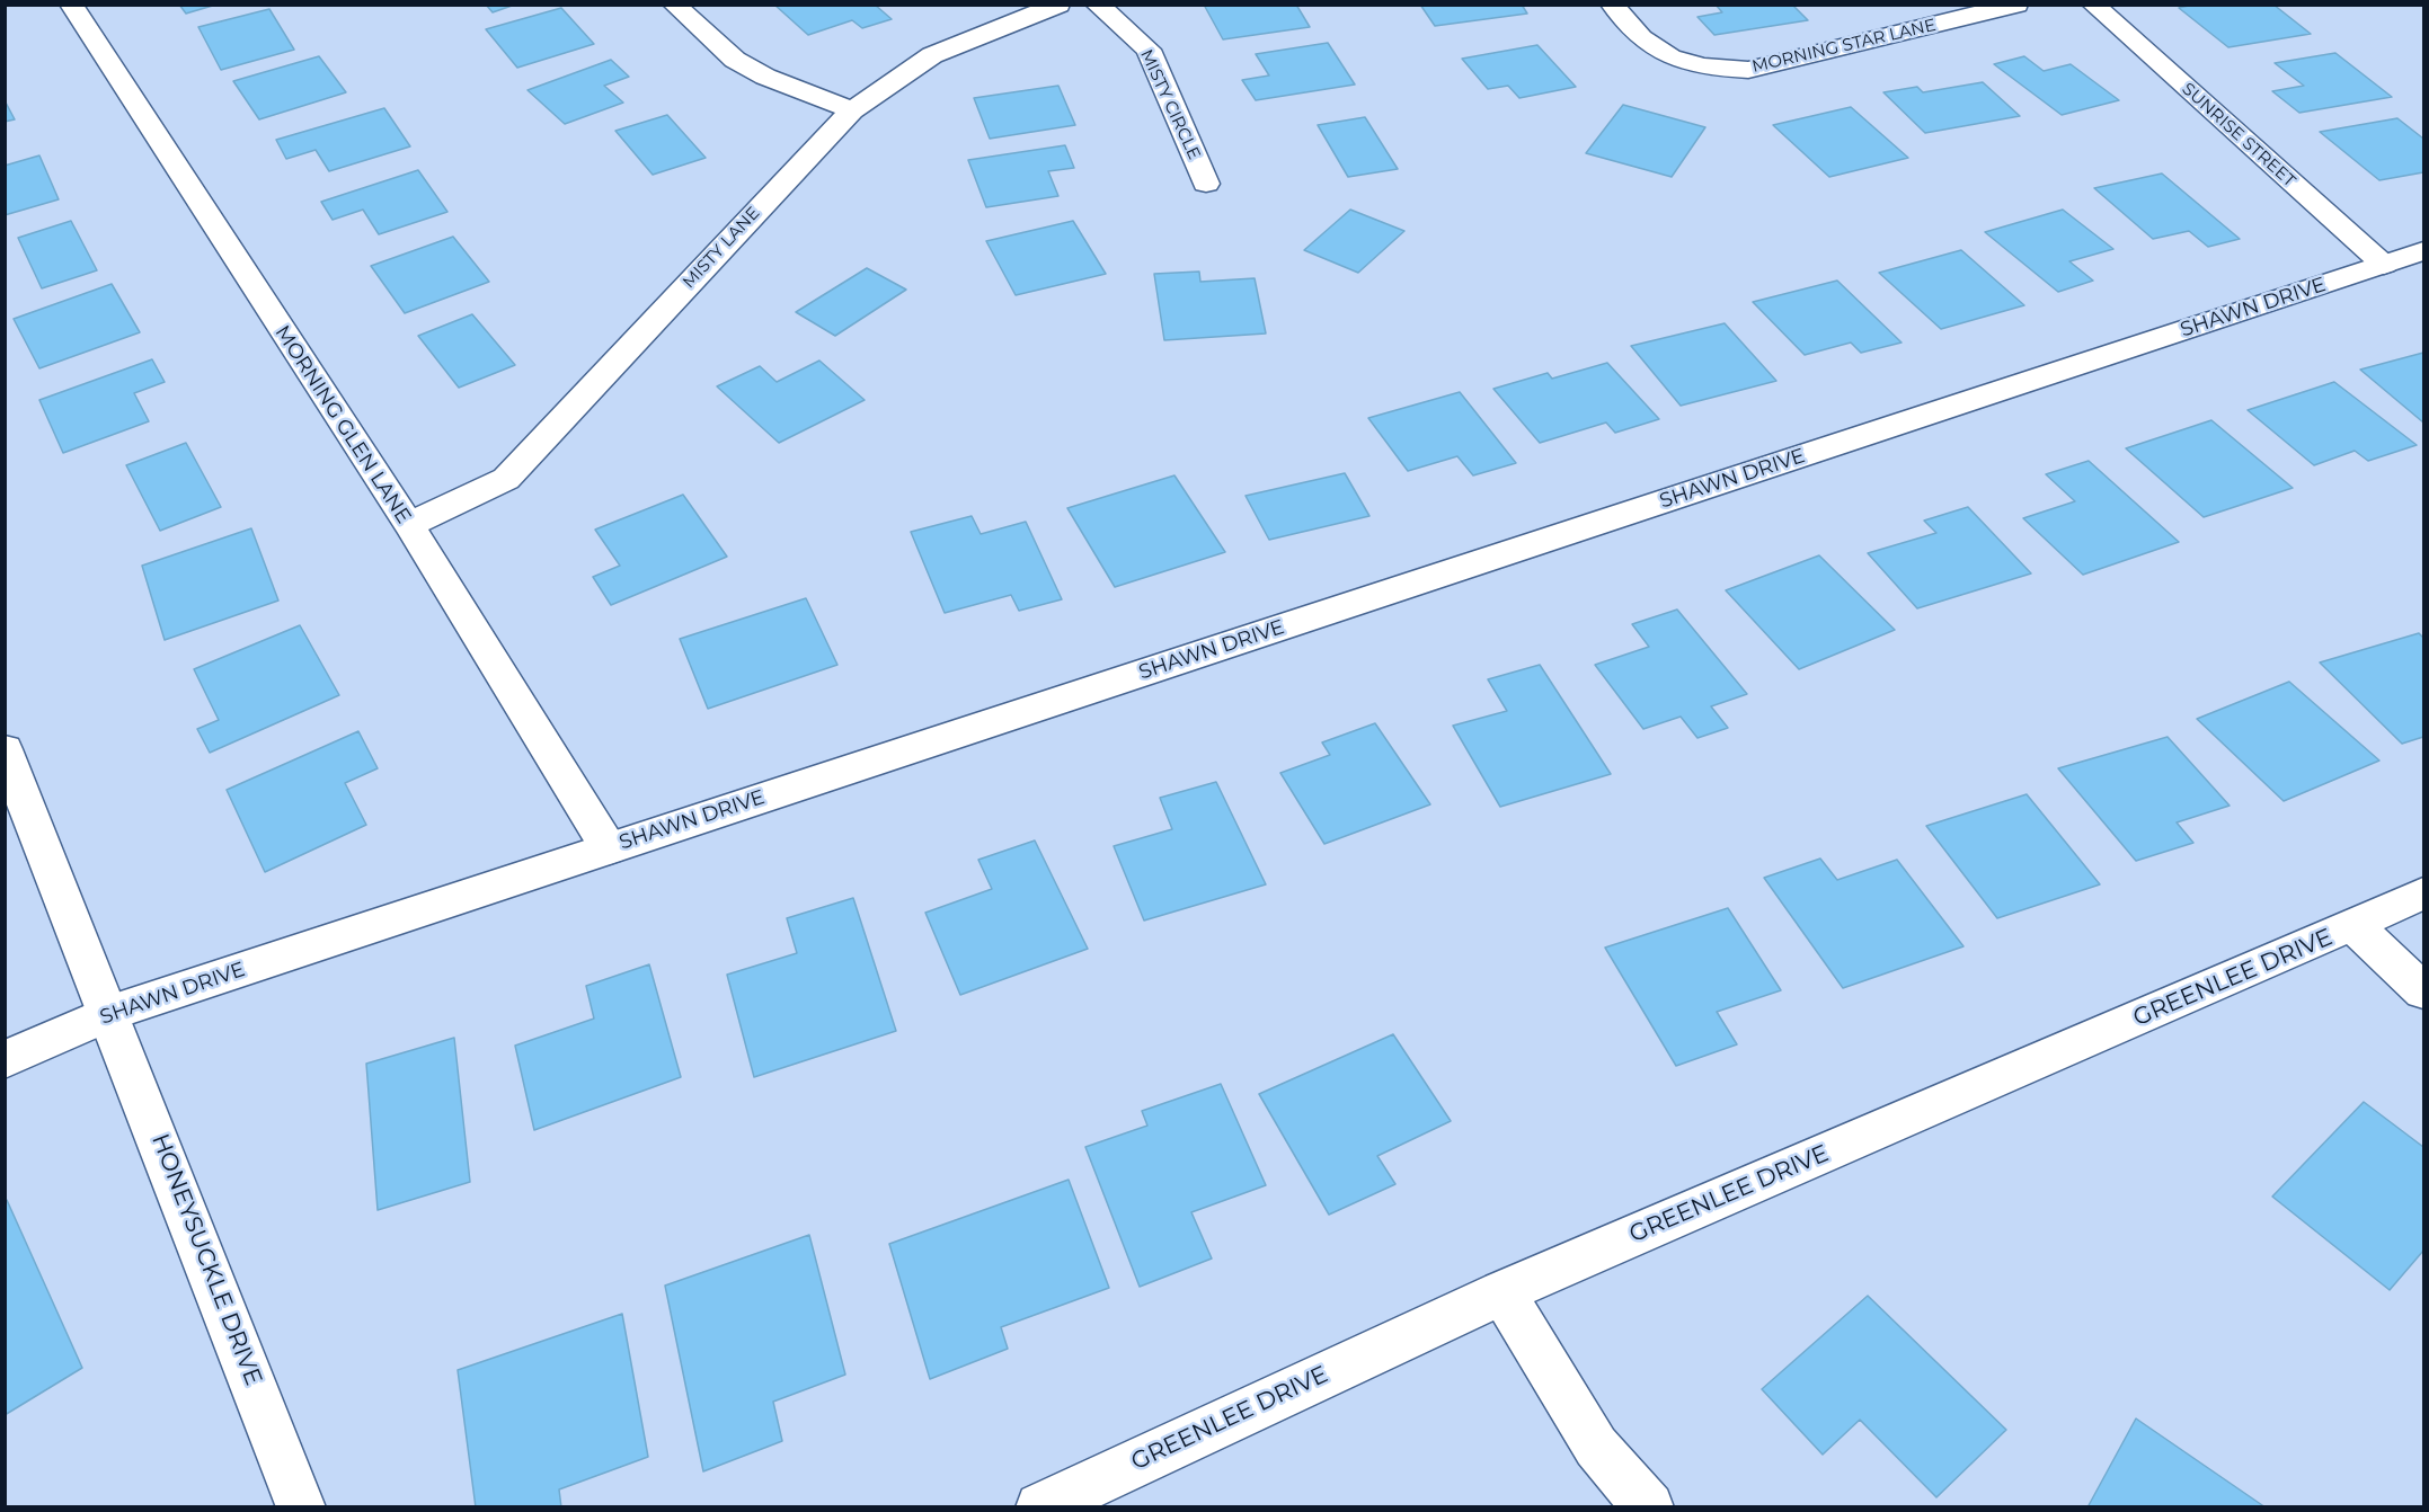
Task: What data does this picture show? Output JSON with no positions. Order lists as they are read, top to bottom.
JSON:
{
  "streets": {
    "street": [
      "MORNING STAR LANE",
      "MISTY CIRCLE",
      "SUNRISE STREET",
      "MISTY LANE",
      "SHAWN DRIVE",
      "MORNING GLEN LANE",
      "GREENLEE DRIVE",
      "HONEYSUCKLE DRIVE"
    ]
  },
  "crossings": [
    ["SUNRISE STREET", "SHAWN DRIVE"],
    ["MISTY LANE", "MORNING GLEN LANE"],
    ["SHAWN DRIVE", "MORNING GLEN LANE"],
    ["SHAWN DRIVE", "HONEYSUCKLE DRIVE"]
  ]
}
